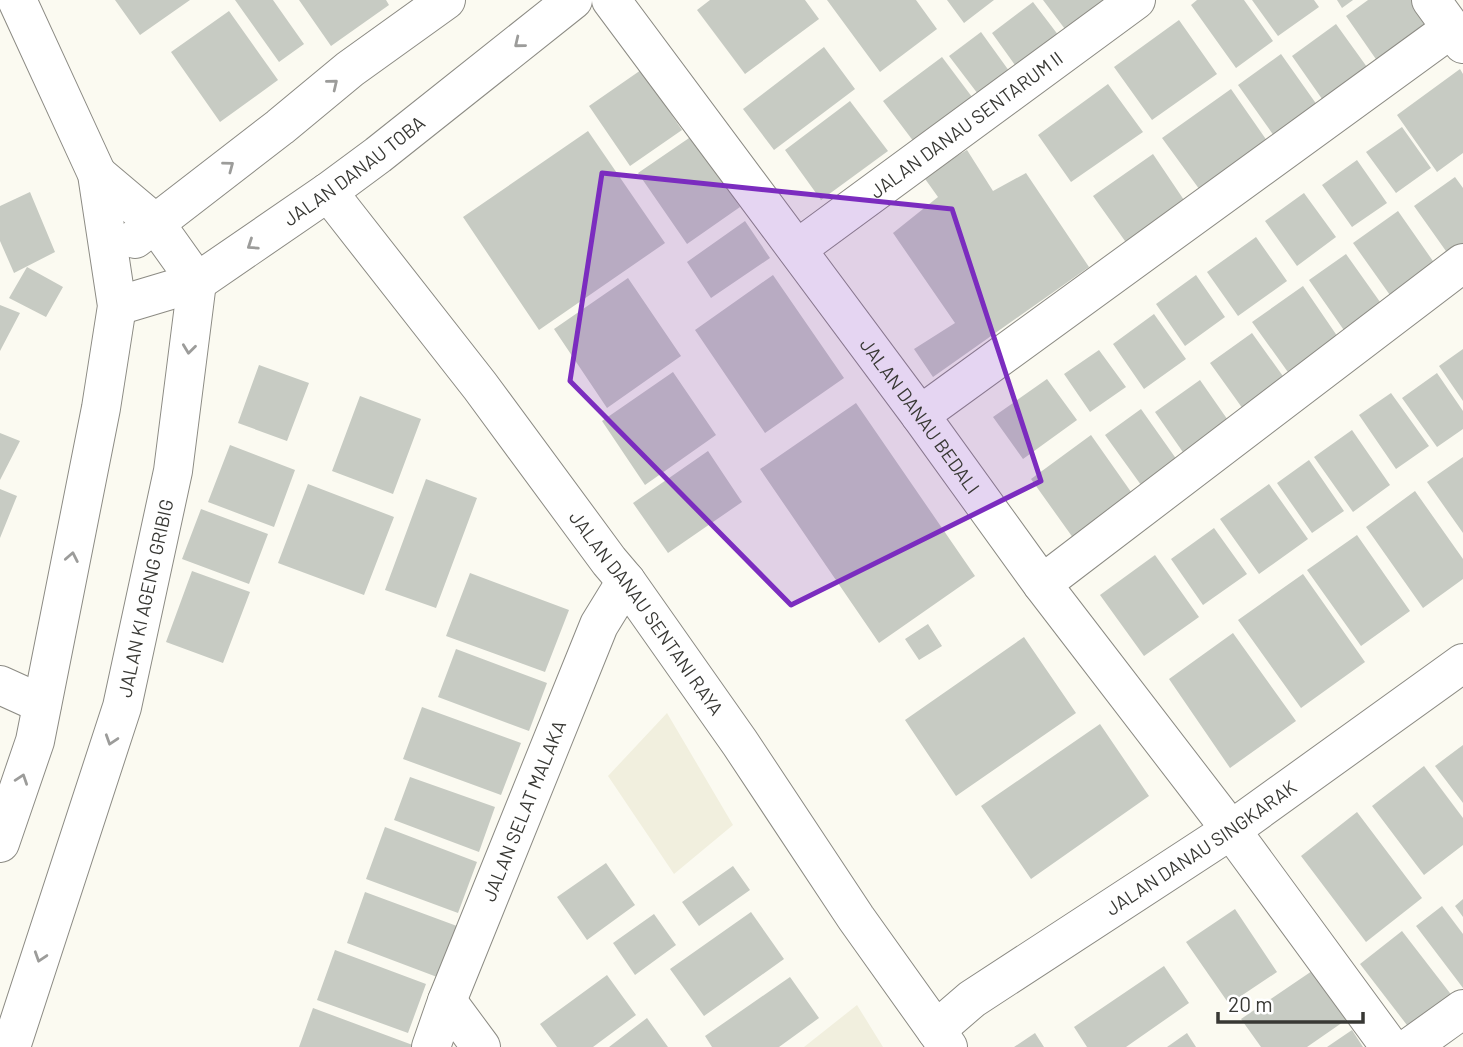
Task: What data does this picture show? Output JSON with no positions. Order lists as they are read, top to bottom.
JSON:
{
  "streets": {
    "street": [
      "JALAN DANAU SENTARUM II",
      "JALAN DANAU TOBA",
      "JALAN DANAU BEDALI",
      "JALAN KI AGENG GRIBIG",
      "JALAN DANAU SENTANI RAYA",
      "JALAN SELAT MALAKA",
      "JALAN DANAU SINGKARAK"
    ]
  },
  "crossings": [
    ["JALAN DANAU SENTARUM II", "JALAN DANAU BEDALI"],
    ["JALAN DANAU TOBA", "JALAN KI AGENG GRIBIG"],
    ["JALAN DANAU TOBA", "JALAN DANAU SENTANI RAYA"],
    ["JALAN DANAU BEDALI", "JALAN DANAU SINGKARAK"],
    ["JALAN DANAU SENTANI RAYA", "JALAN SELAT MALAKA"],
    ["JALAN DANAU SENTANI RAYA", "JALAN DANAU SINGKARAK"]
  ],
  "scale_bar": "20 m"
}
